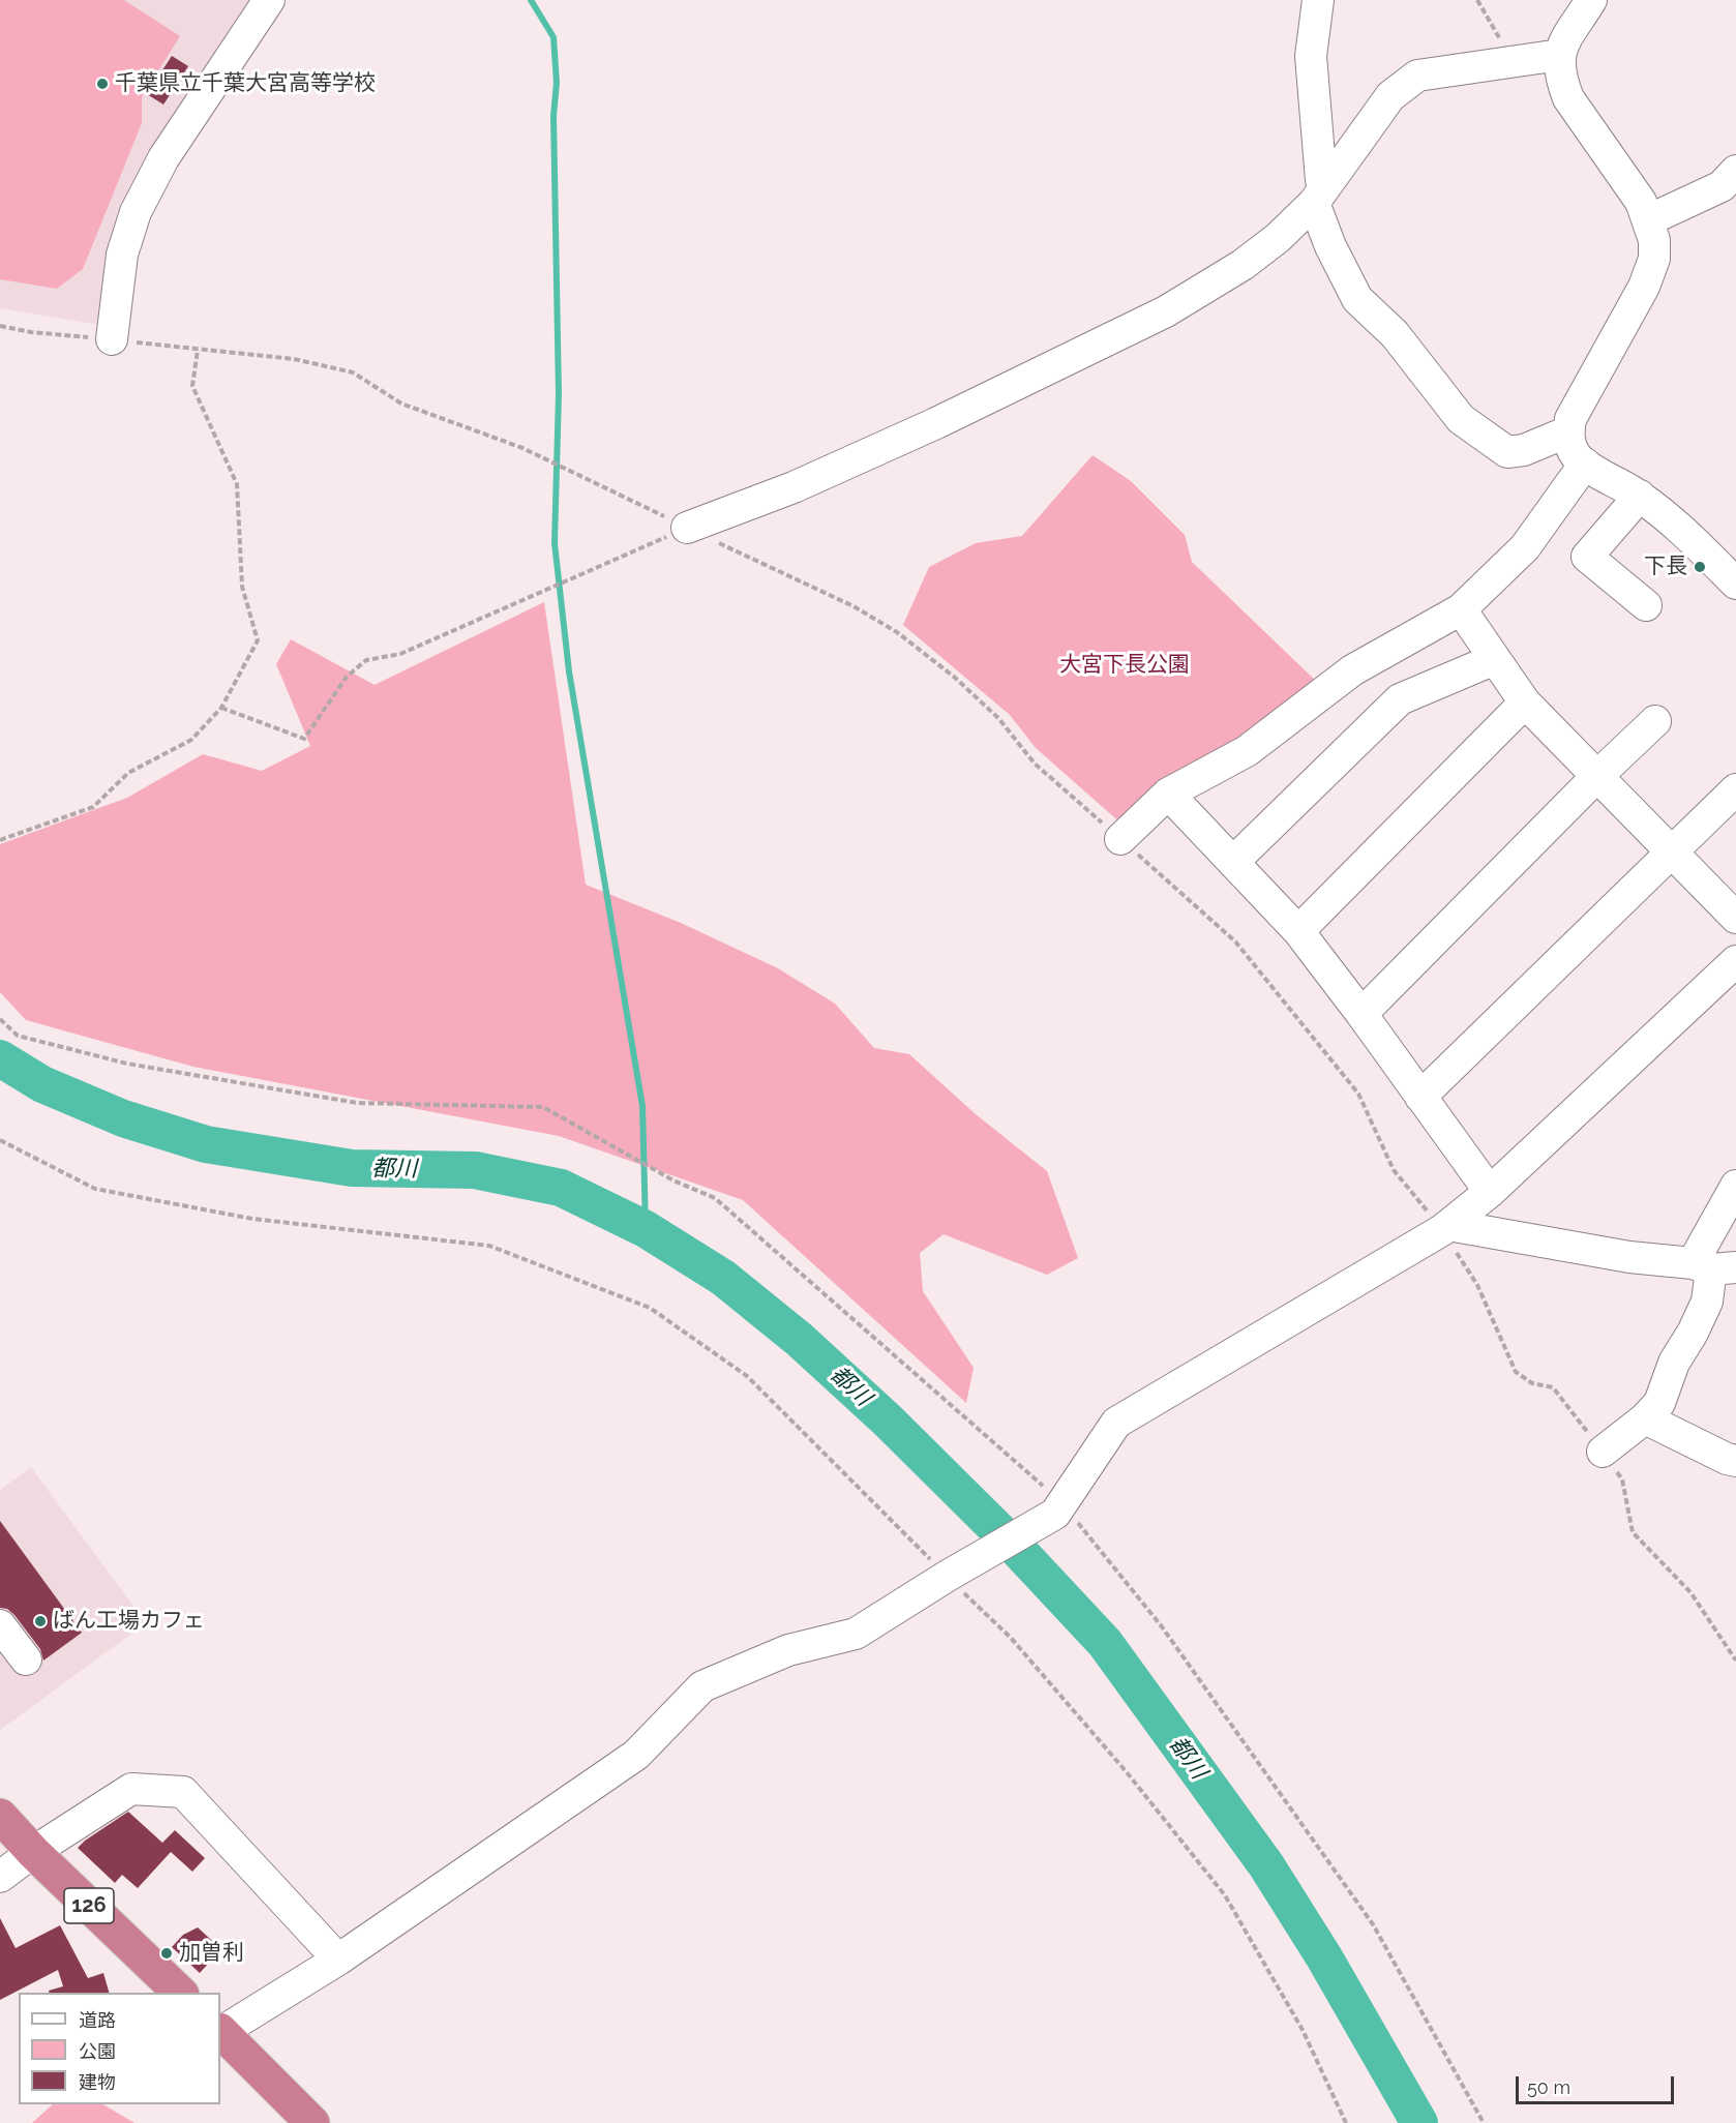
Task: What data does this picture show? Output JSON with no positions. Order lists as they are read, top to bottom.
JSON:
{
  "streets": {
    "highway": ["126"]
  },
  "water": ["都川"],
  "parks": ["大宮下長公園"],
  "places": [
    "千葉県立千葉大宮高等学校",
    "下長",
    "ばん工場カフェ",
    "加曽利"
  ],
  "legend": ["道路", "公園", "建物"],
  "scale_bar": "50 m"
}
